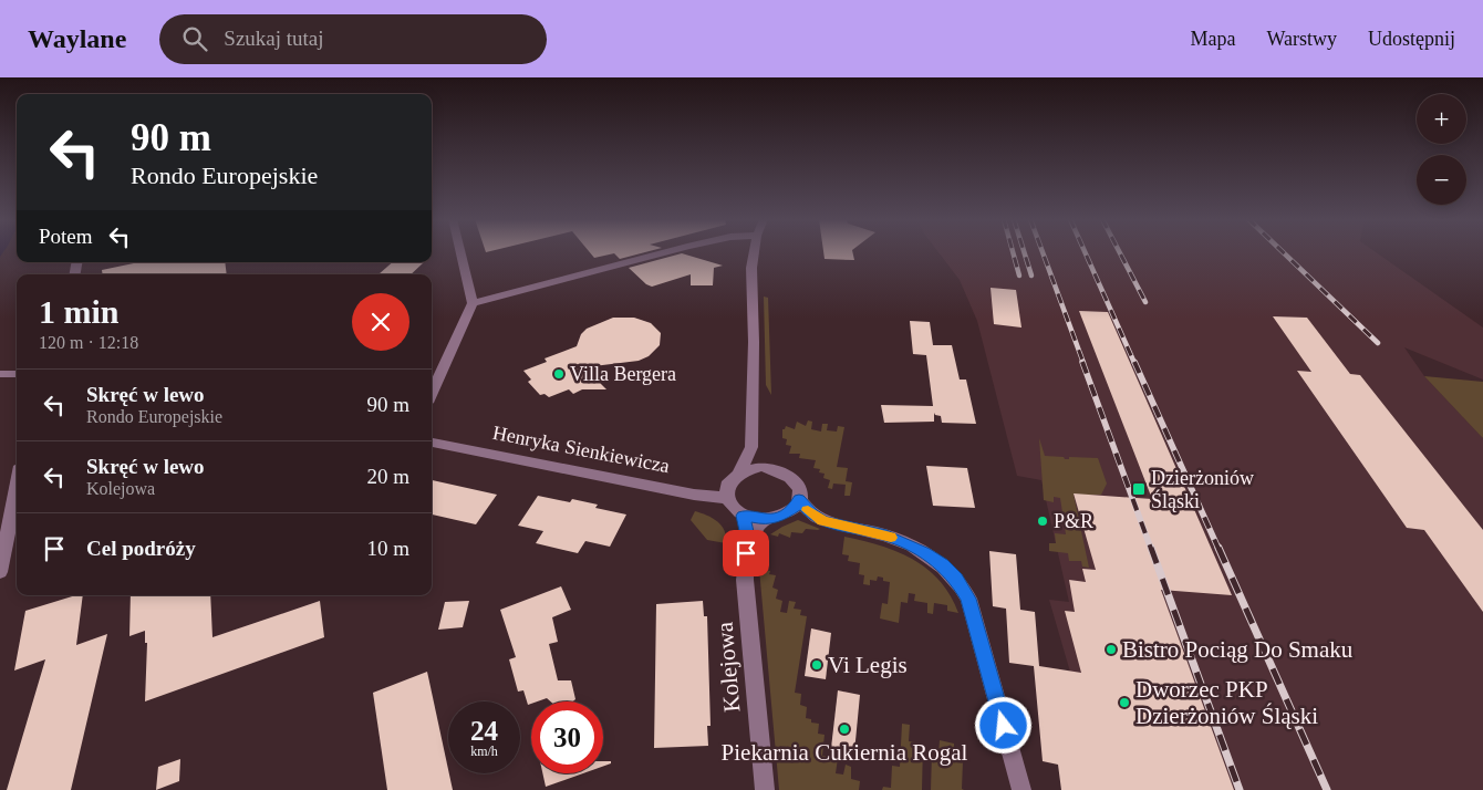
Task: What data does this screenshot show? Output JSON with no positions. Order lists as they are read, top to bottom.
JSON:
{
  "streets": {
    "street": ["Henryka Sienkiewicza", "Kolejowa"]
  },
  "crossings": [
    ["Henryka Sienkiewicza", "Kolejowa"]
  ],
  "places": {
    "other": [
      "Villa Bergera",
      "P&R",
      "Bistro Pociąg Do Smaku",
      "Vi Legis",
      "Dworzec PKP Dzierżoniów Śląski",
      "Piekarnia Cukiernia Rogal"
    ],
    "transit": ["Dzierżoniów Śląski"]
  },
  "page": {
    "header": "Waylane",
    "search": "Szukaj tutaj",
    "nav": ["Mapa", "Warstwy", "Udostępnij"],
    "map_buttons": ["+", "−"],
    "turn": ["90 m", "Rondo Europejskie"],
    "then": "Potem",
    "heading": ["1 min", "120 m · 12:18"],
    "list": [
      {
        "name": "Skręć w lewo",
        "note": "Rondo Europejskie",
        "value": "90 m"
      },
      {
        "name": "Skręć w lewo",
        "note": "Kolejowa",
        "value": "20 m"
      },
      {
        "name": "Cel podróży",
        "value": "10 m"
      }
    ],
    "speed": "24 km/h",
    "limit": "30"
  }
}
